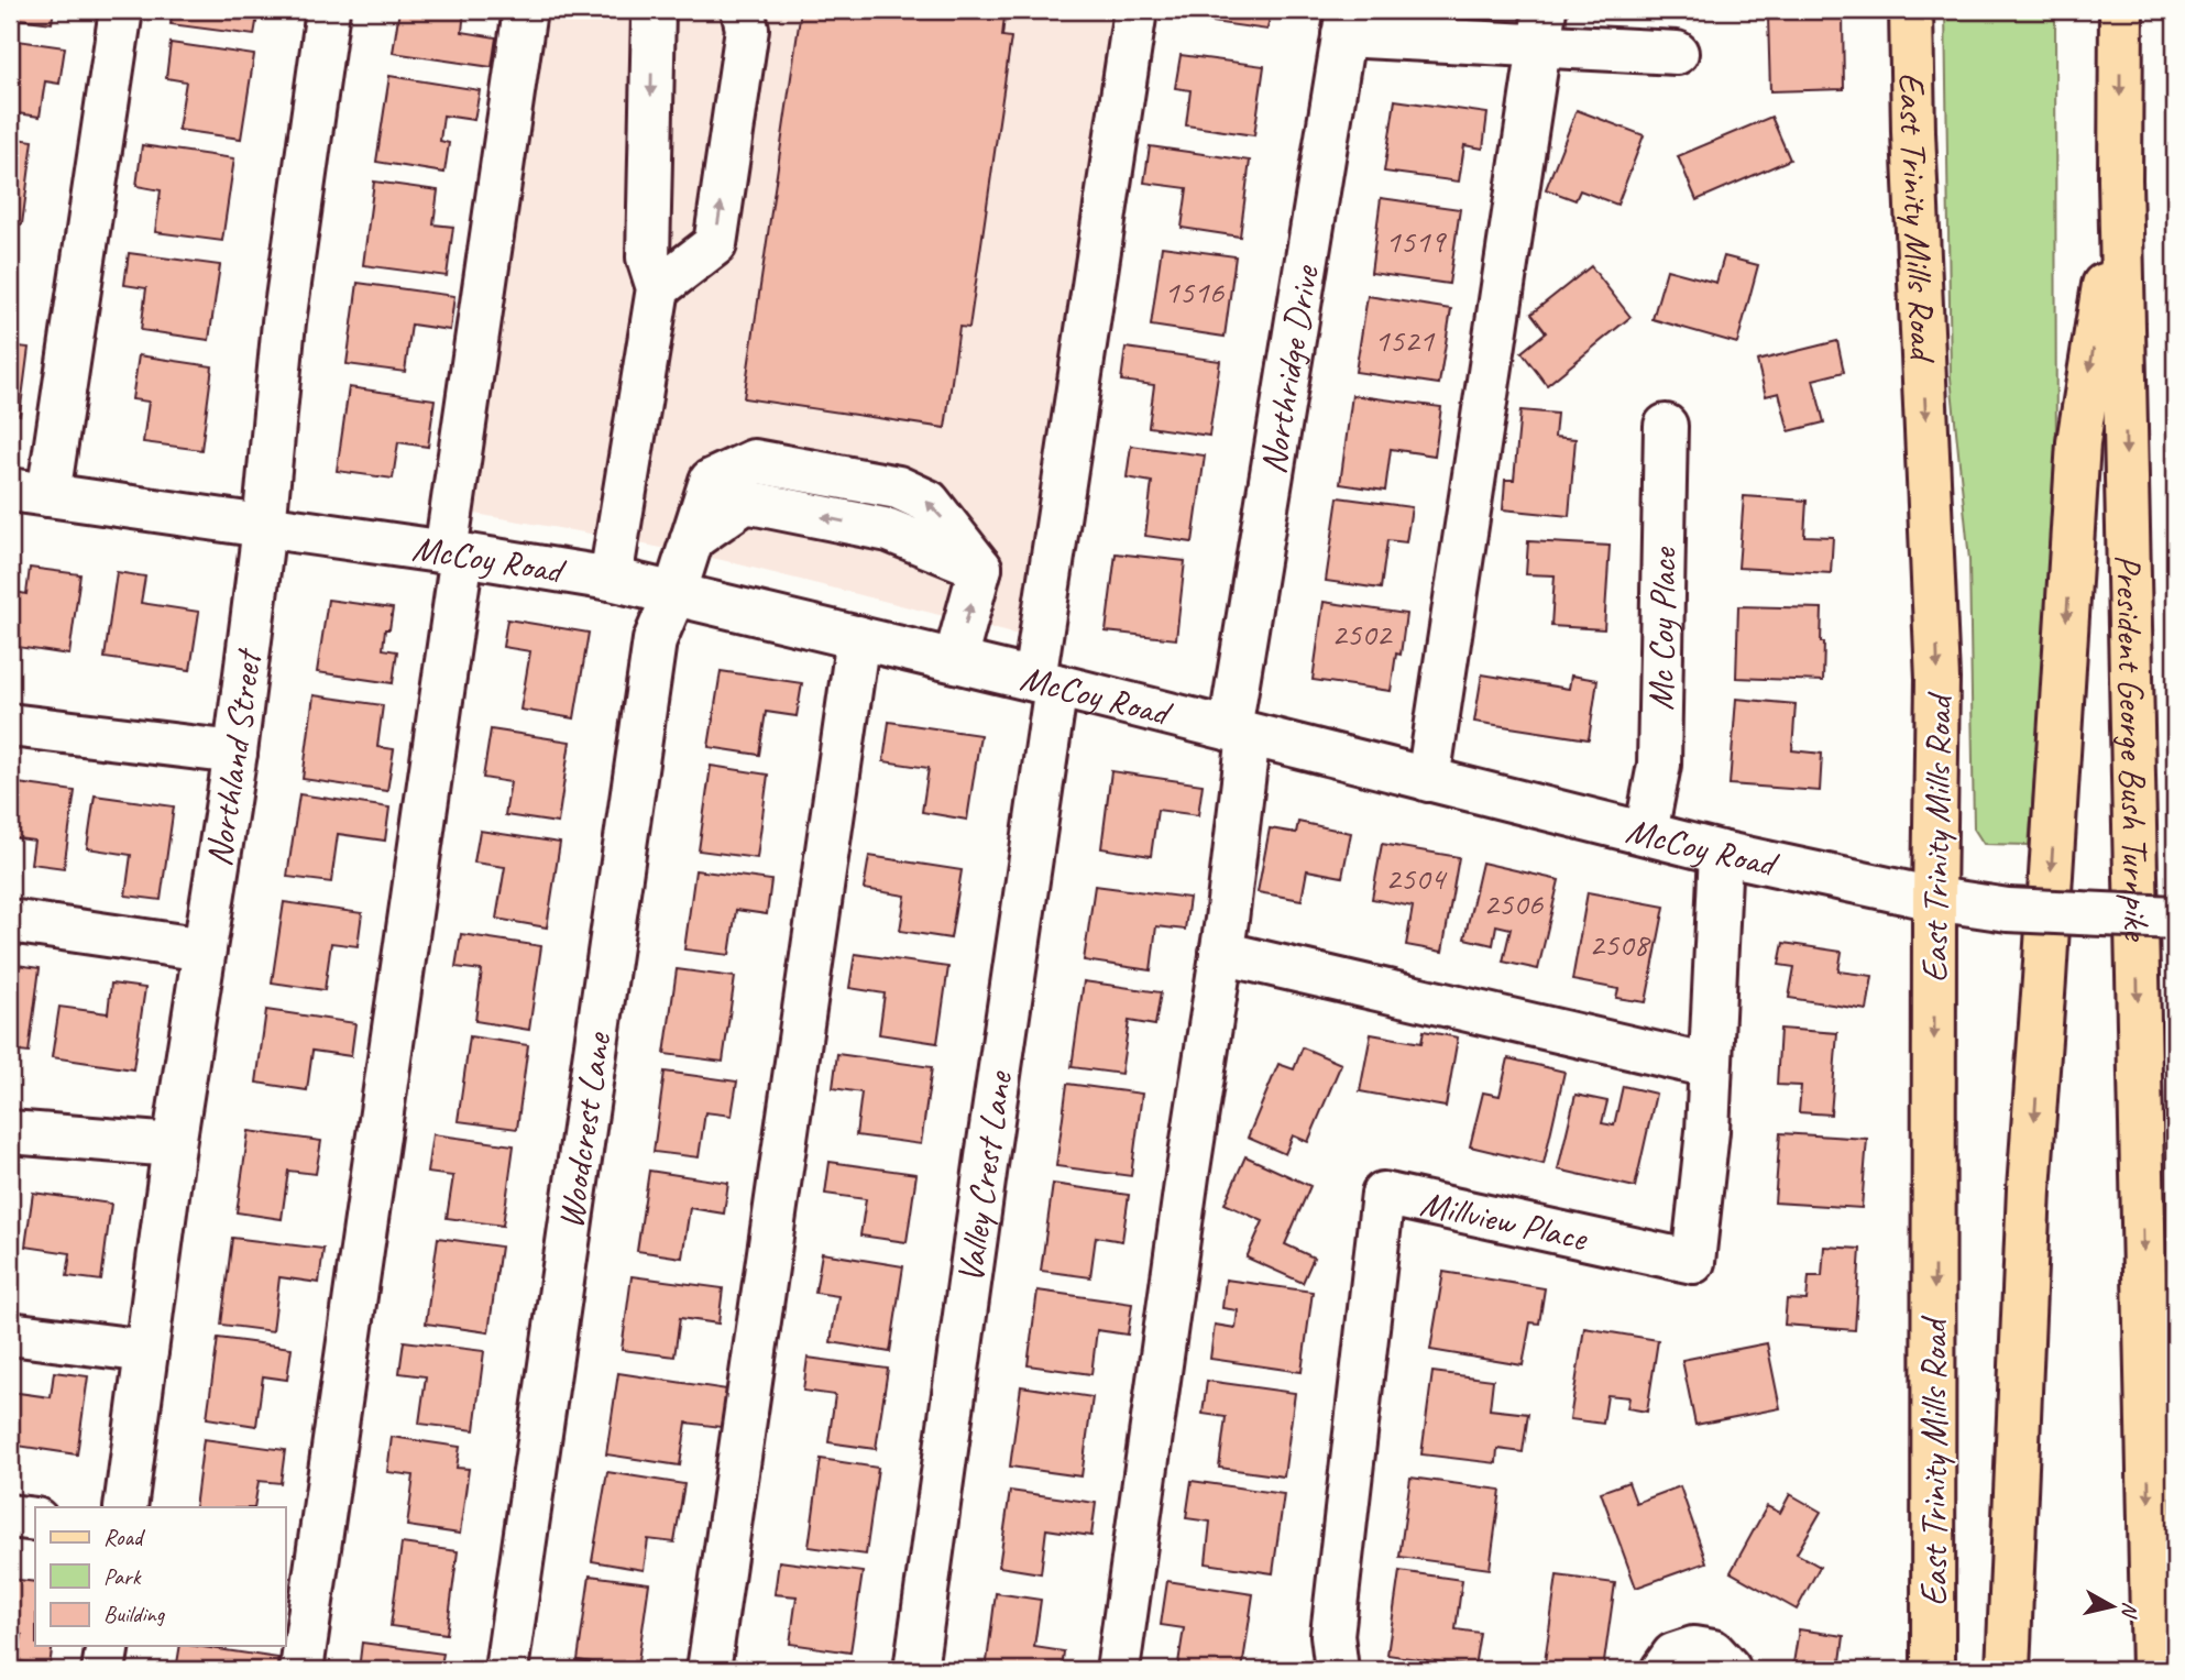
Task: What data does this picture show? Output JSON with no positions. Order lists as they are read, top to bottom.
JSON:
{
  "streets": {
    "main road": ["East Trinity Mills Road", "President George Bush Turnpike"],
    "street": [
      "Northridge Drive",
      "McCoy Road",
      "Mc Coy Place",
      "Northland Street",
      "Woodcrest Lane",
      "Valley Crest Lane",
      "Millview Place"
    ]
  },
  "crossings": [
    ["East Trinity Mills Road", "McCoy Road"],
    ["Northridge Drive", "McCoy Road"],
    ["McCoy Road", "Mc Coy Place"],
    ["McCoy Road", "Northland Street"],
    ["McCoy Road", "Woodcrest Lane"],
    ["McCoy Road", "Valley Crest Lane"],
    ["McCoy Road", "Millview Place"]
  ],
  "house_numbers": [
    "1519",
    "1516",
    "1521",
    "2502",
    "2504",
    "2506",
    "2508"
  ],
  "legend": ["Road", "Park", "Building"],
  "north": "right"
}
